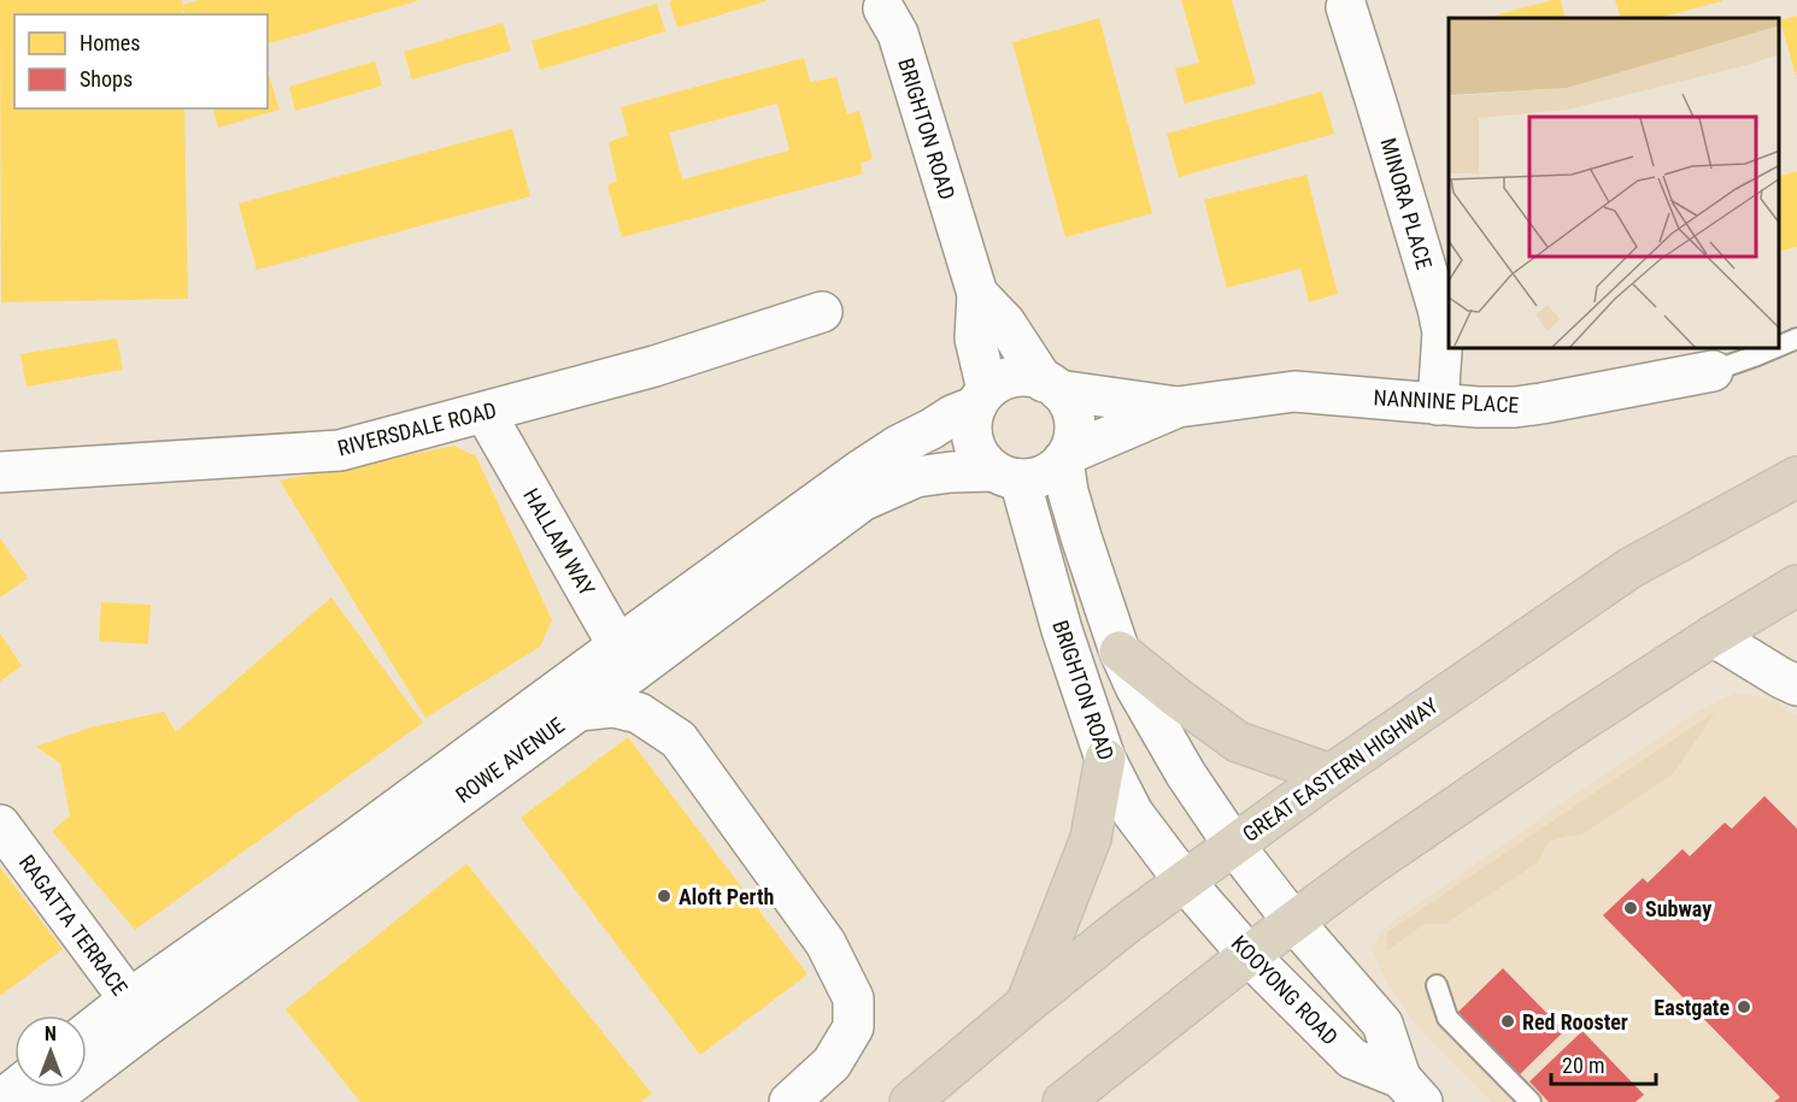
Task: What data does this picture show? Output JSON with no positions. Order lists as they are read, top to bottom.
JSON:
{
  "streets": {
    "highway": ["GREAT EASTERN HIGHWAY"],
    "street": [
      "BRIGHTON ROAD",
      "MINORA PLACE",
      "NANNINE PLACE",
      "RIVERSDALE ROAD",
      "HALLAM WAY",
      "ROWE AVENUE",
      "RAGATTA TERRACE",
      "KOOYONG ROAD"
    ]
  },
  "crossings": [
    ["BRIGHTON ROAD", "NANNINE PLACE"],
    ["BRIGHTON ROAD", "ROWE AVENUE"],
    ["BRIGHTON ROAD", "GREAT EASTERN HIGHWAY"],
    ["BRIGHTON ROAD", "KOOYONG ROAD"],
    ["MINORA PLACE", "NANNINE PLACE"],
    ["NANNINE PLACE", "ROWE AVENUE"],
    ["RIVERSDALE ROAD", "HALLAM WAY"],
    ["HALLAM WAY", "ROWE AVENUE"],
    ["ROWE AVENUE", "RAGATTA TERRACE"],
    ["GREAT EASTERN HIGHWAY", "KOOYONG ROAD"]
  ],
  "places": [
    "Aloft Perth",
    "Subway",
    "Eastgate",
    "Red Rooster"
  ],
  "legend": ["Homes", "Shops"],
  "scale_bar": "20 m",
  "north": "top"
}
